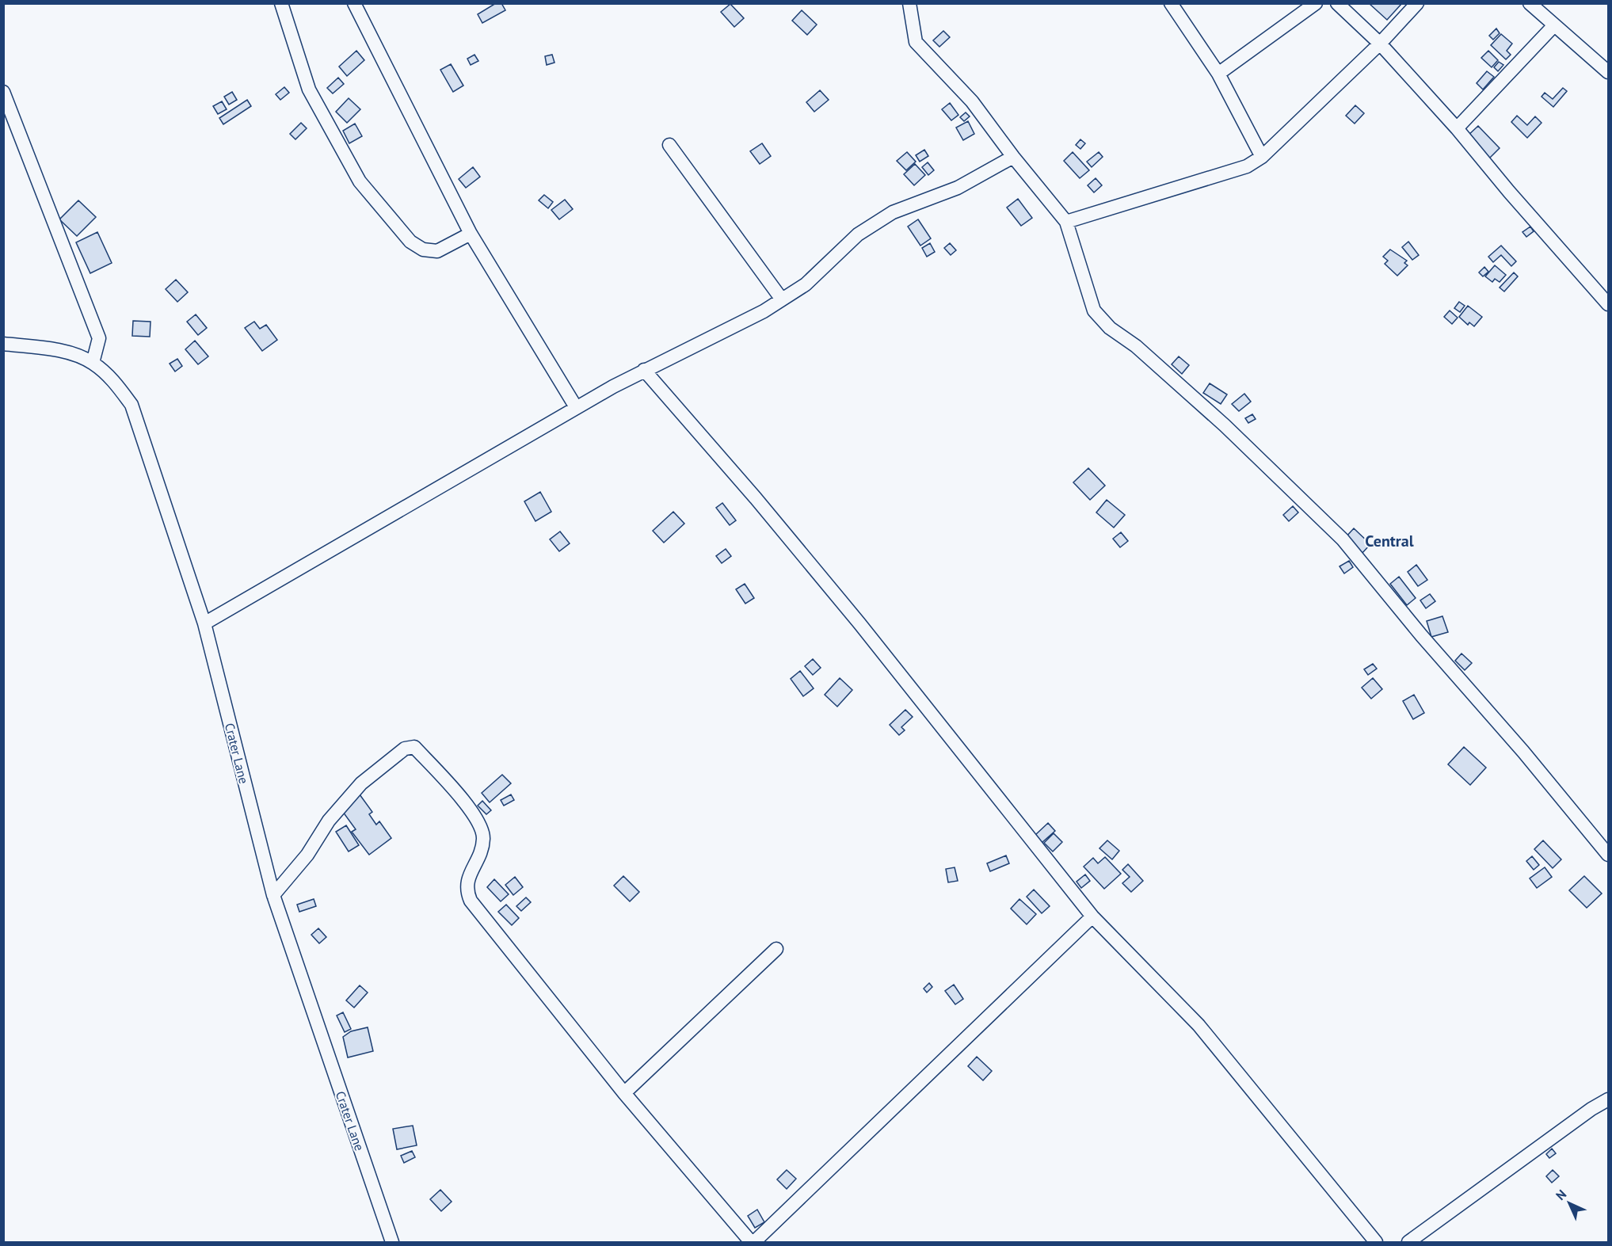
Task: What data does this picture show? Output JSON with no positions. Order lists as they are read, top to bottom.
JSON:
{
  "streets": {
    "street": ["Crater Lane"]
  },
  "districts": ["Central"],
  "north": "top left"
}
